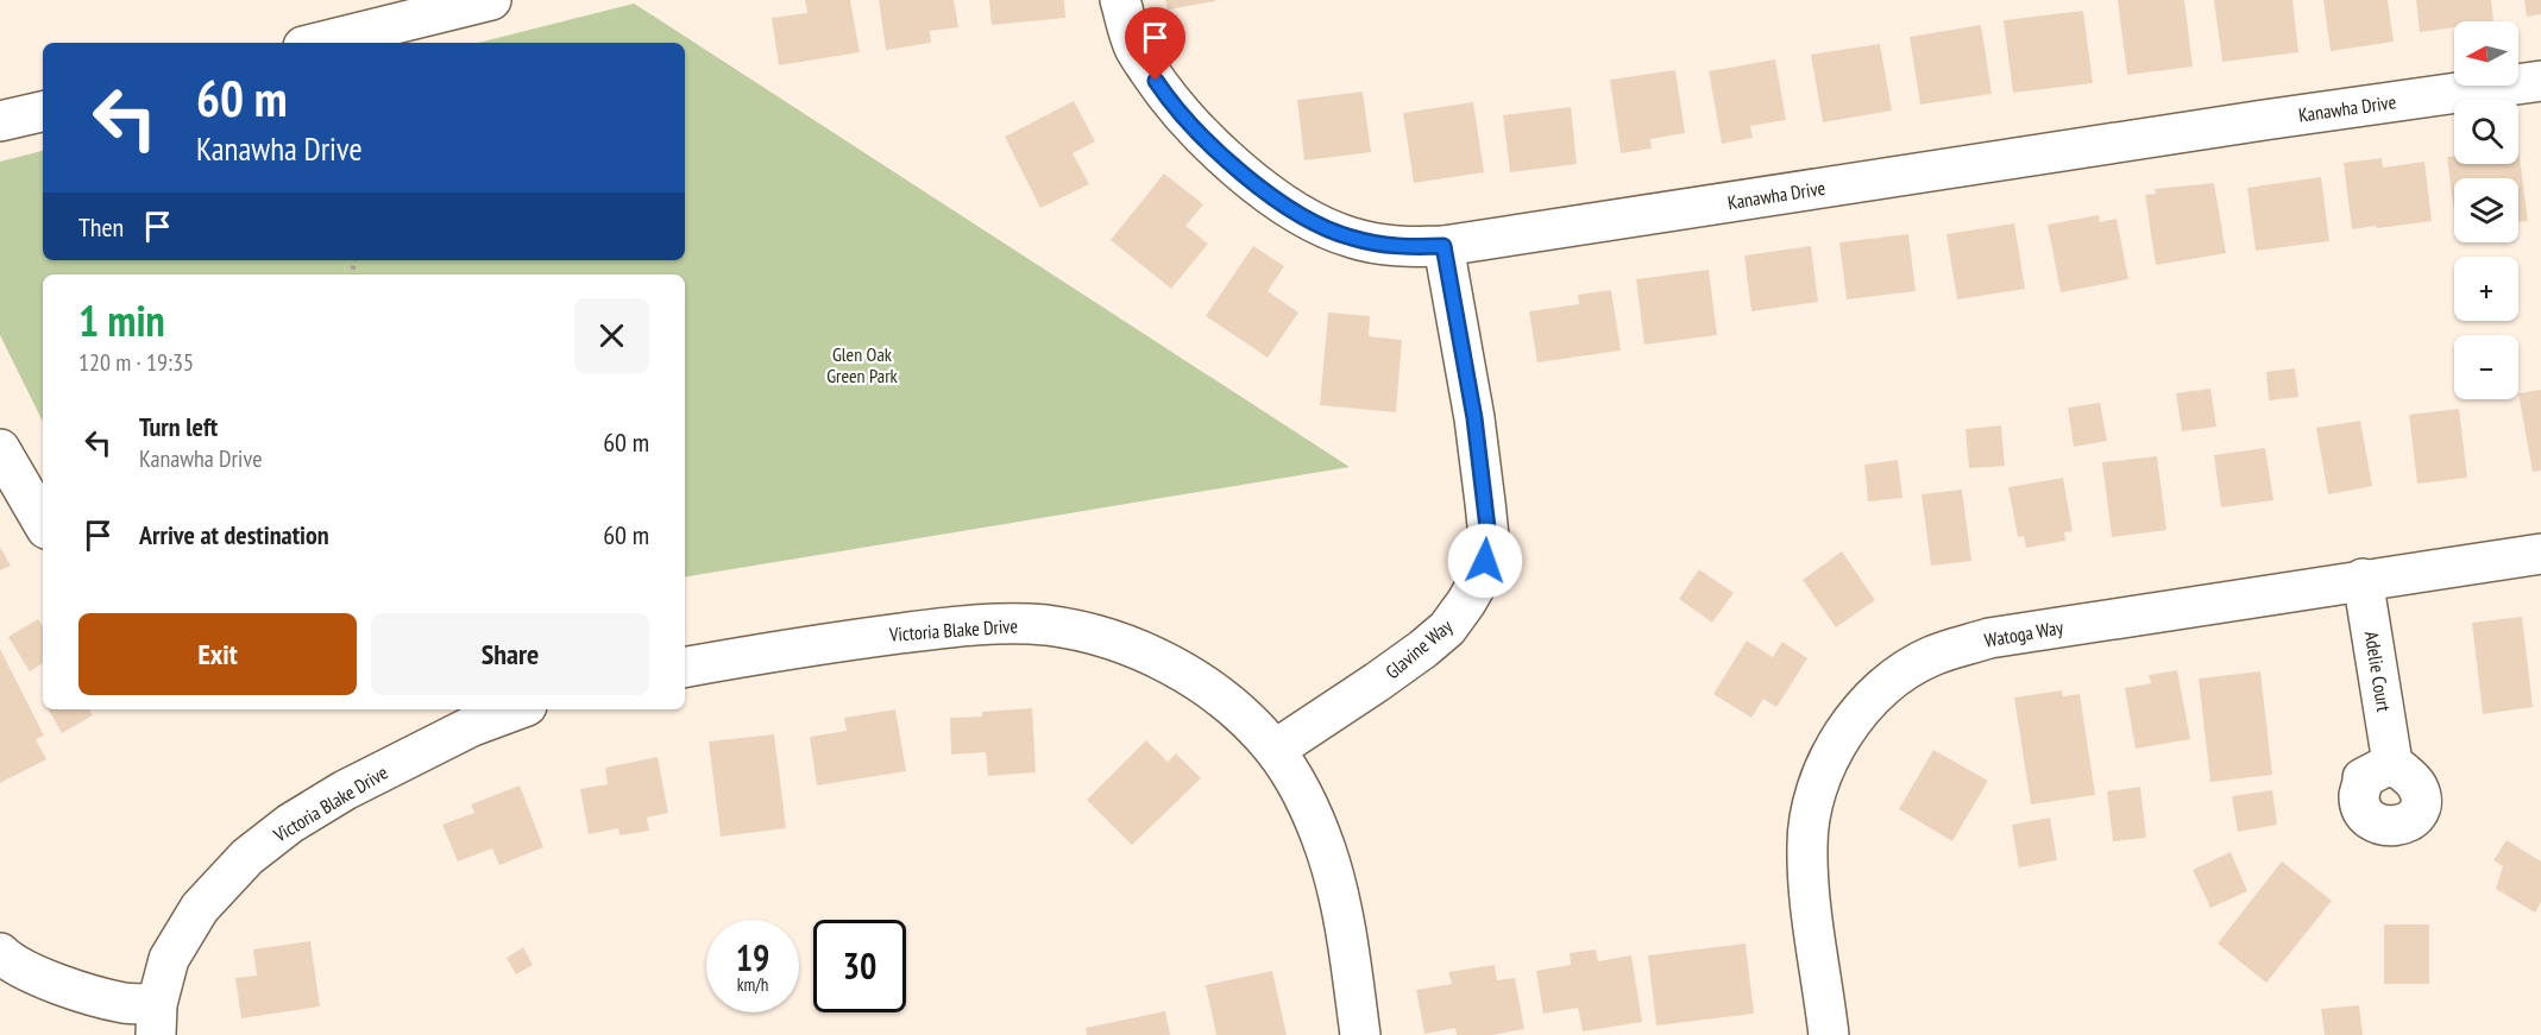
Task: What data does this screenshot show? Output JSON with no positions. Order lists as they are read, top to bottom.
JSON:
{
  "streets": {
    "street": [
      "Kanawha Drive",
      "Victoria Blake Drive",
      "Watoga Way",
      "Glavine Way",
      "Adelie Court"
    ]
  },
  "crossings": [
    ["Kanawha Drive", "Glavine Way"],
    ["Victoria Blake Drive", "Glavine Way"],
    ["Watoga Way", "Adelie Court"]
  ],
  "parks": ["Glen Oak Green Park"],
  "north": "left",
  "page": {
    "map_buttons": ["+", "−"],
    "turn": ["60 m", "Kanawha Drive"],
    "then": "Then",
    "heading": ["1 min", "120 m · 19:35"],
    "list": [
      {
        "name": "Turn left",
        "note": "Kanawha Drive",
        "value": "60 m"
      },
      {
        "name": "Arrive at destination",
        "value": "60 m"
      }
    ],
    "buttons": ["Exit", "Share"],
    "speed": "19 km/h",
    "limit": "30"
  }
}
